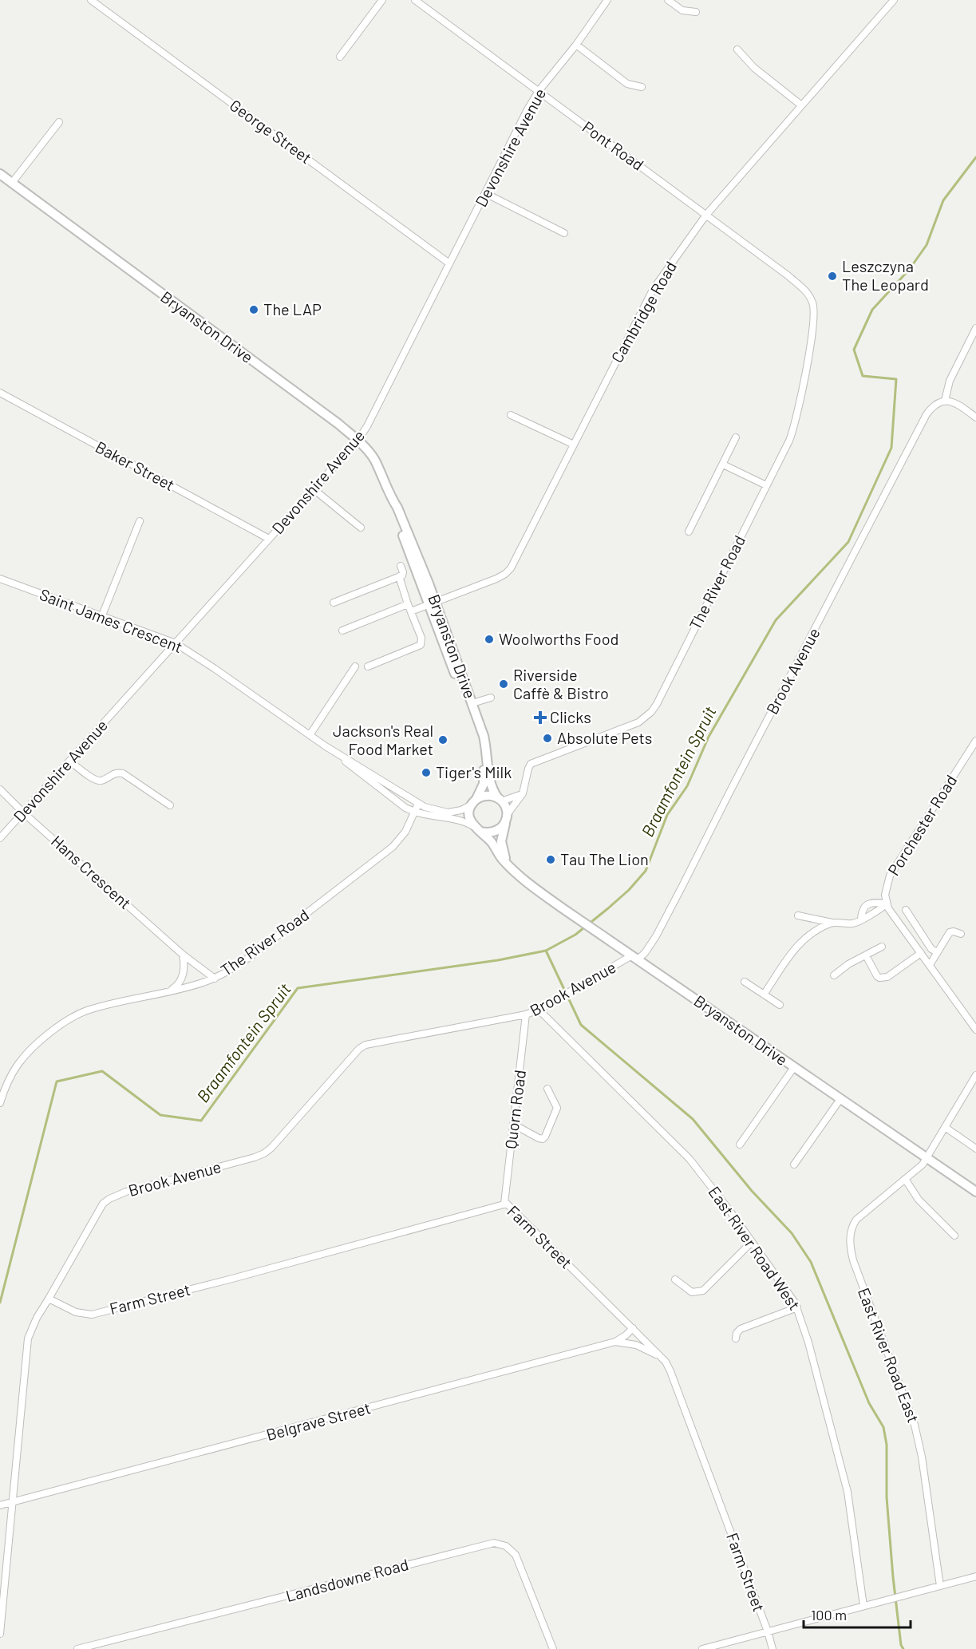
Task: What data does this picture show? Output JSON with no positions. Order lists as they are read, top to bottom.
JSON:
{
  "streets": {
    "main road": ["Bryanston Drive"],
    "street": [
      "George Street",
      "Pont Road",
      "Devonshire Avenue",
      "Cambridge Road",
      "Baker Street",
      "The River Road",
      "Saint James Crescent",
      "Brook Avenue",
      "Porchester Road",
      "Hans Crescent",
      "Quorn Road",
      "Farm Street",
      "East River Road West",
      "East River Road East",
      "Belgrave Street",
      "Landsdowne Road"
    ]
  },
  "crossings": [
    ["George Street", "Devonshire Avenue"],
    ["Pont Road", "Devonshire Avenue"],
    ["Pont Road", "Cambridge Road"],
    ["Pont Road", "The River Road"],
    ["Devonshire Avenue", "Bryanston Drive"],
    ["Devonshire Avenue", "Baker Street"],
    ["Devonshire Avenue", "Saint James Crescent"],
    ["Devonshire Avenue", "Hans Crescent"],
    ["Cambridge Road", "Bryanston Drive"],
    ["Bryanston Drive", "The River Road"],
    ["Bryanston Drive", "Saint James Crescent"],
    ["Bryanston Drive", "Brook Avenue"],
    ["Bryanston Drive", "East River Road East"],
    ["The River Road", "Saint James Crescent"],
    ["The River Road", "Hans Crescent"],
    ["Brook Avenue", "Quorn Road"],
    ["Brook Avenue", "Farm Street"],
    ["Brook Avenue", "East River Road West"],
    ["Brook Avenue", "Belgrave Street"],
    ["Quorn Road", "Farm Street"],
    ["Farm Street", "Belgrave Street"]
  ],
  "water": ["Braamfontein Spruit"],
  "places": {
    "other": [
      "Leszczyna The Leopard",
      "The LAP",
      "Woolworths Food",
      "Riverside Caffè & Bistro",
      "Absolute Pets",
      "Jackson's Real Food Market",
      "Tiger's Milk",
      "Tau The Lion"
    ],
    "health": ["Clicks"]
  },
  "scale_bar": "100 m"
}
